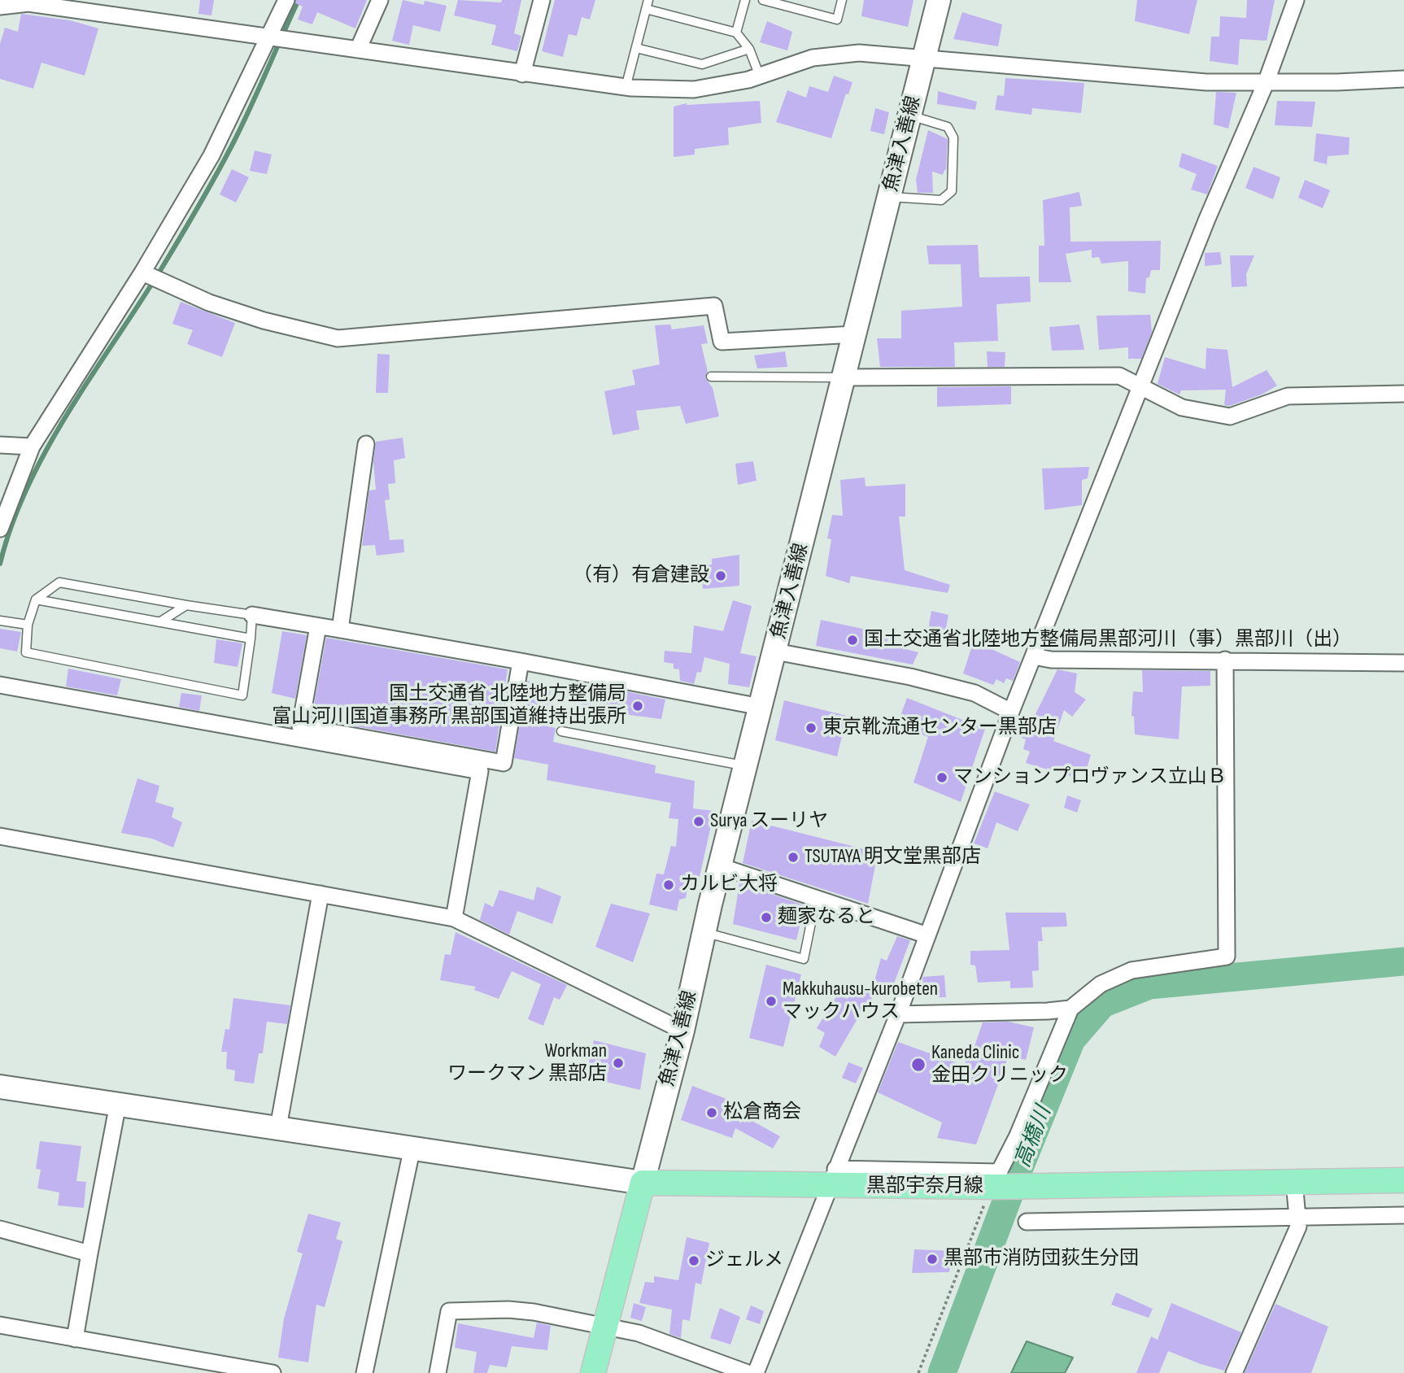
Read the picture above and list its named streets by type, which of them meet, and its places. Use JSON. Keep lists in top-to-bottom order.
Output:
{
  "streets": {
    "main road": ["魚津入善線", "黒部宇奈月線"]
  },
  "crossings": [
    ["魚津入善線", "黒部宇奈月線"]
  ],
  "water": ["高橋川"],
  "places": [
    "（有）有倉建設",
    "国土交通省北陸地方整備局黒部河川（事）黒部川（出）",
    "国土交通省 北陸地方整備局 富山河川国道事務所 黒部国道維持出張所",
    "東京靴流通センター黒部店",
    "マンションプロヴァンス立山Ｂ",
    "Surya スーリヤ",
    "TSUTAYA 明文堂黒部店",
    "カルビ大将",
    "麺家なると",
    "Makkuhausu-kurobeten マックハウス",
    "Workman ワークマン 黒部店",
    "Kaneda Clinic 金田クリニック",
    "松倉商会",
    "黒部市消防団荻生分団",
    "ジェルメ"
  ]
}
